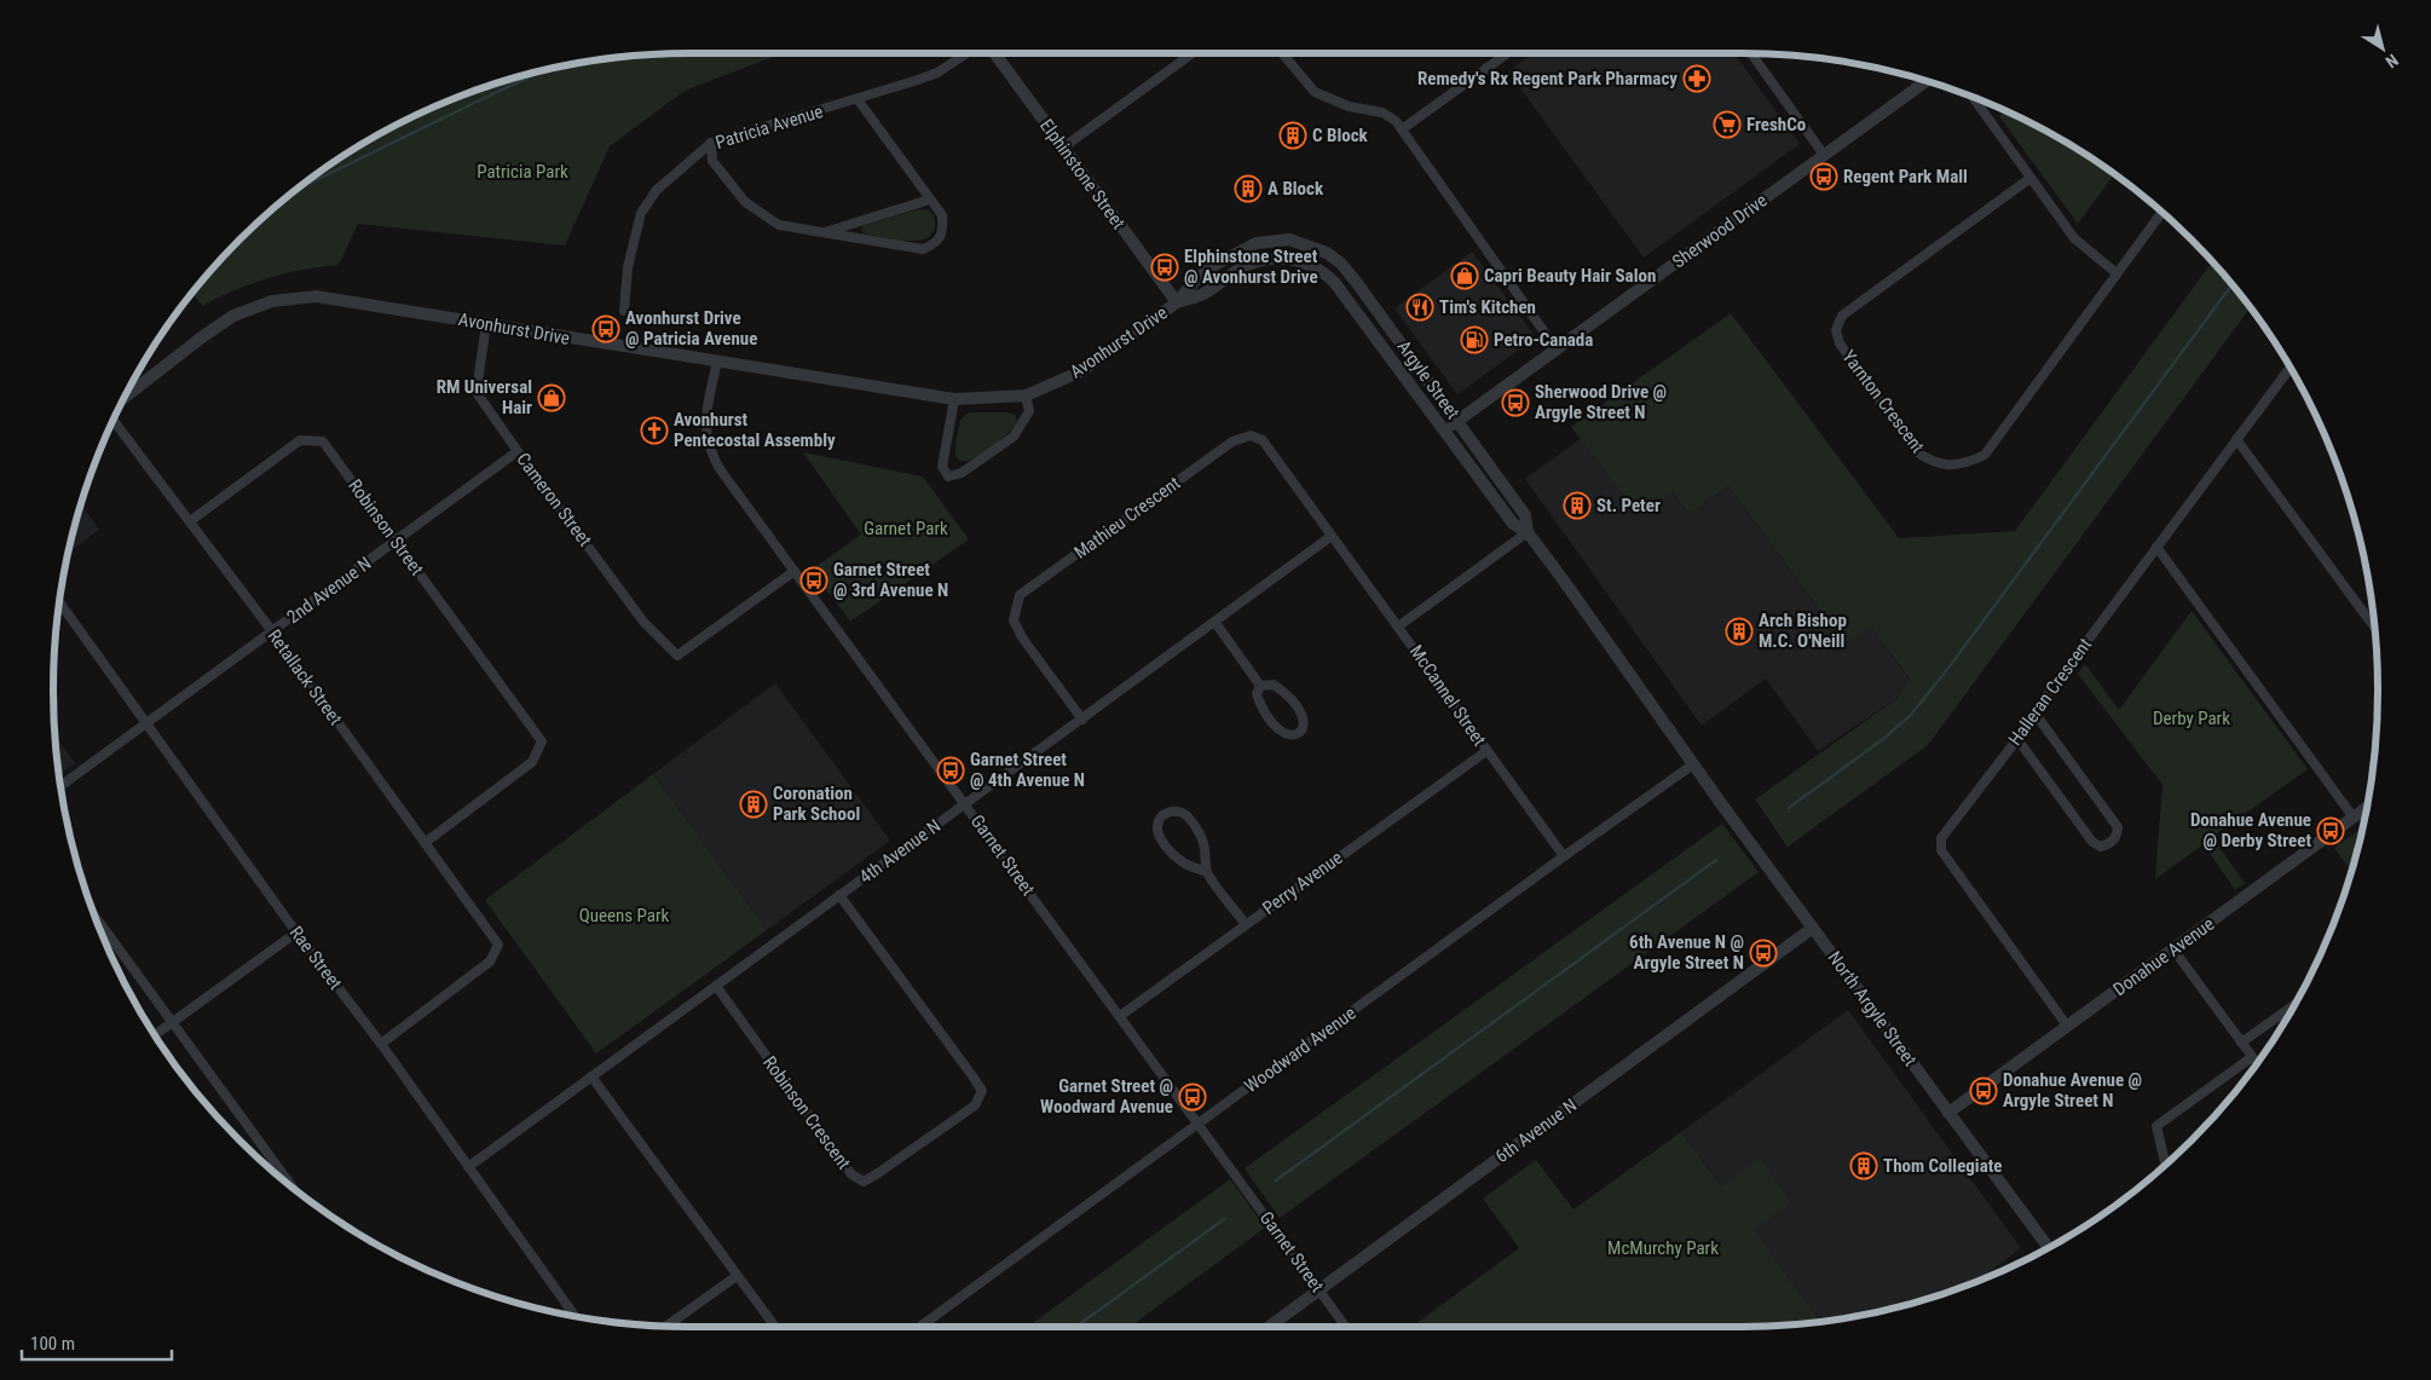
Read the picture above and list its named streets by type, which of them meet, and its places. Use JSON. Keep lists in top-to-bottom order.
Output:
{
  "streets": {
    "street": [
      "Patricia Avenue",
      "Elphinstone Street",
      "Sherwood Drive",
      "Avonhurst Drive",
      "Argyle Street",
      "Yarnton Crescent",
      "Cameron Street",
      "Mathieu Crescent",
      "Robinson Street",
      "2nd Avenue N",
      "Retallack Street",
      "Halleran Crescent",
      "McCannel Street",
      "4th Avenue N",
      "Garnet Street",
      "Perry Avenue",
      "Donahue Avenue",
      "Rae Street",
      "North Argyle Street",
      "Woodward Avenue",
      "Robinson Crescent",
      "6th Avenue N"
    ]
  },
  "crossings": [
    ["Elphinstone Street", "Avonhurst Drive"],
    ["Sherwood Drive", "Argyle Street"],
    ["Avonhurst Drive", "Argyle Street"],
    ["Avonhurst Drive", "Cameron Street"],
    ["Avonhurst Drive", "Garnet Street"],
    ["Argyle Street", "North Argyle Street"],
    ["Argyle Street", "Woodward Avenue"],
    ["Cameron Street", "2nd Avenue N"],
    ["Cameron Street", "Garnet Street"],
    ["Mathieu Crescent", "McCannel Street"],
    ["Mathieu Crescent", "4th Avenue N"],
    ["Robinson Street", "2nd Avenue N"],
    ["Robinson Street", "Retallack Street"],
    ["2nd Avenue N", "Retallack Street"],
    ["2nd Avenue N", "Rae Street"],
    ["Retallack Street", "Rae Street"],
    ["Halleran Crescent", "Donahue Avenue"],
    ["McCannel Street", "4th Avenue N"],
    ["McCannel Street", "Perry Avenue"],
    ["McCannel Street", "Woodward Avenue"],
    ["4th Avenue N", "Garnet Street"],
    ["4th Avenue N", "Rae Street"],
    ["4th Avenue N", "Robinson Crescent"],
    ["Garnet Street", "Perry Avenue"],
    ["Garnet Street", "Woodward Avenue"],
    ["Garnet Street", "6th Avenue N"],
    ["Donahue Avenue", "North Argyle Street"],
    ["North Argyle Street", "Woodward Avenue"],
    ["North Argyle Street", "6th Avenue N"]
  ],
  "parks": [
    "Patricia Park",
    "Garnet Park",
    "Derby Park",
    "Queens Park",
    "McMurchy Park"
  ],
  "places": {
    "pharmacy": ["Remedy's Rx Regent Park Pharmacy"],
    "supermarket": ["FreshCo"],
    "building": [
      "C Block",
      "A Block",
      "St. Peter",
      "Arch Bishop M.C. O'Neill",
      "Coronation Park School",
      "Thom Collegiate"
    ],
    "bus stop": [
      "Regent Park Mall",
      "Elphinstone Street @ Avonhurst Drive",
      "Avonhurst Drive @ Patricia Avenue",
      "Sherwood Drive @ Argyle Street N",
      "Garnet Street @ 3rd Avenue N",
      "Garnet Street @ 4th Avenue N",
      "Donahue Avenue @ Derby Street",
      "6th Avenue N @ Argyle Street N",
      "Donahue Avenue @ Argyle Street N",
      "Garnet Street @ Woodward Avenue"
    ],
    "shop": ["Capri Beauty Hair Salon", "RM Universal Hair"],
    "restaurant": ["Tim's Kitchen"],
    "fuel station": ["Petro-Canada"],
    "church": ["Avonhurst Pentecostal Assembly"]
  },
  "scale_bar": "100 m",
  "north": "bottom right"
}
